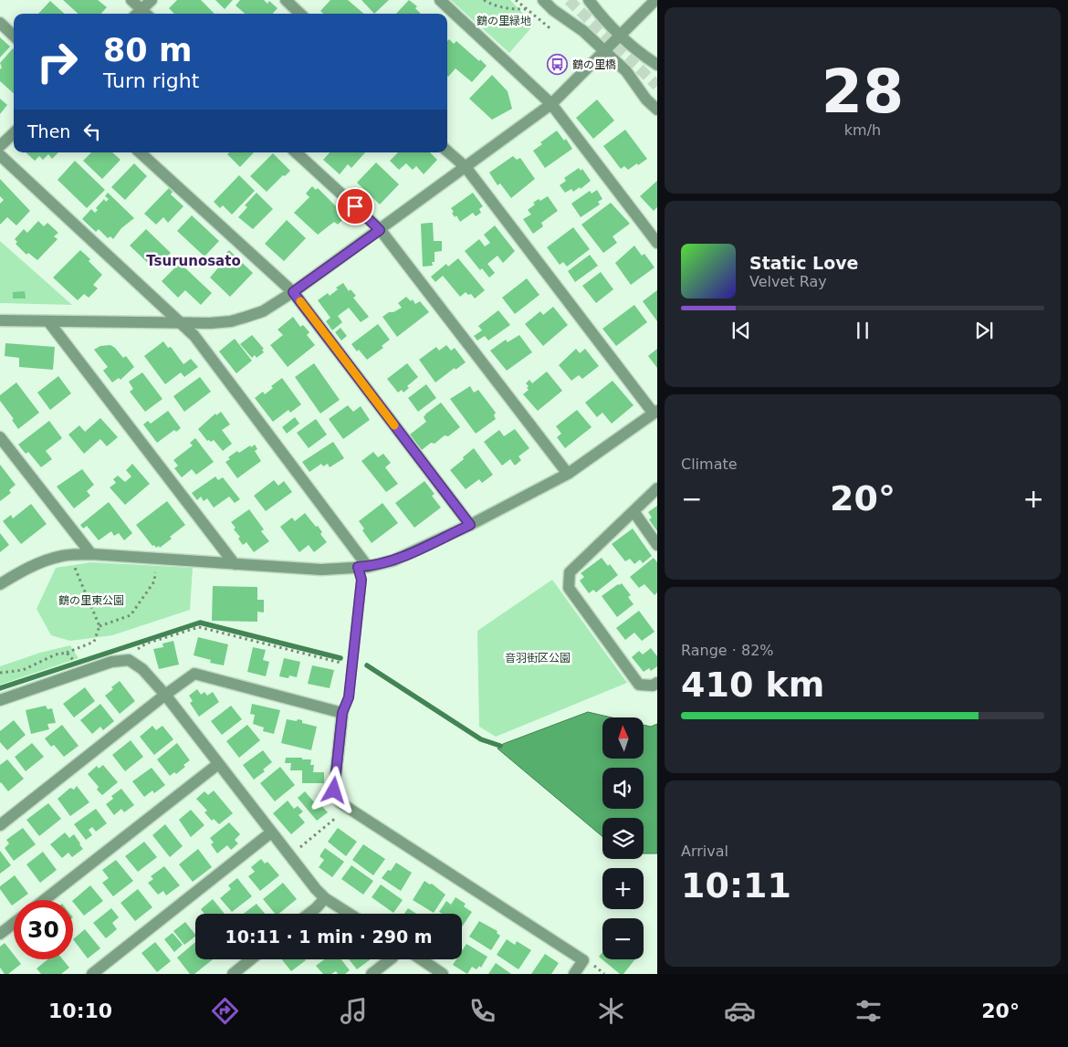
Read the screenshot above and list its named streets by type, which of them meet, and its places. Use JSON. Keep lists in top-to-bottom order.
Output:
{
  "districts": ["Tsurunosato"],
  "parks": ["鶴の里緑地", "鶴の里東公園", "音羽街区公園"],
  "places": {
    "bus stop": ["鶴の里橋"]
  },
  "north": "top",
  "page": {
    "tile": [
      ["28", "km/h"],
      "Climate",
      ["Range · 82%", "410 km"],
      ["Arrival", "10:11"]
    ],
    "turn": ["80 m", "Turn right"],
    "then": "Then",
    "song": ["Static Love", "Velvet Ray"],
    "heat": ["−", "20°", "+"],
    "map_buttons": ["+", "−"],
    "limit": "30",
    "trip": "10:11 · 1 min · 290 m",
    "tabs": ["10:10", "20°"]
  }
}
